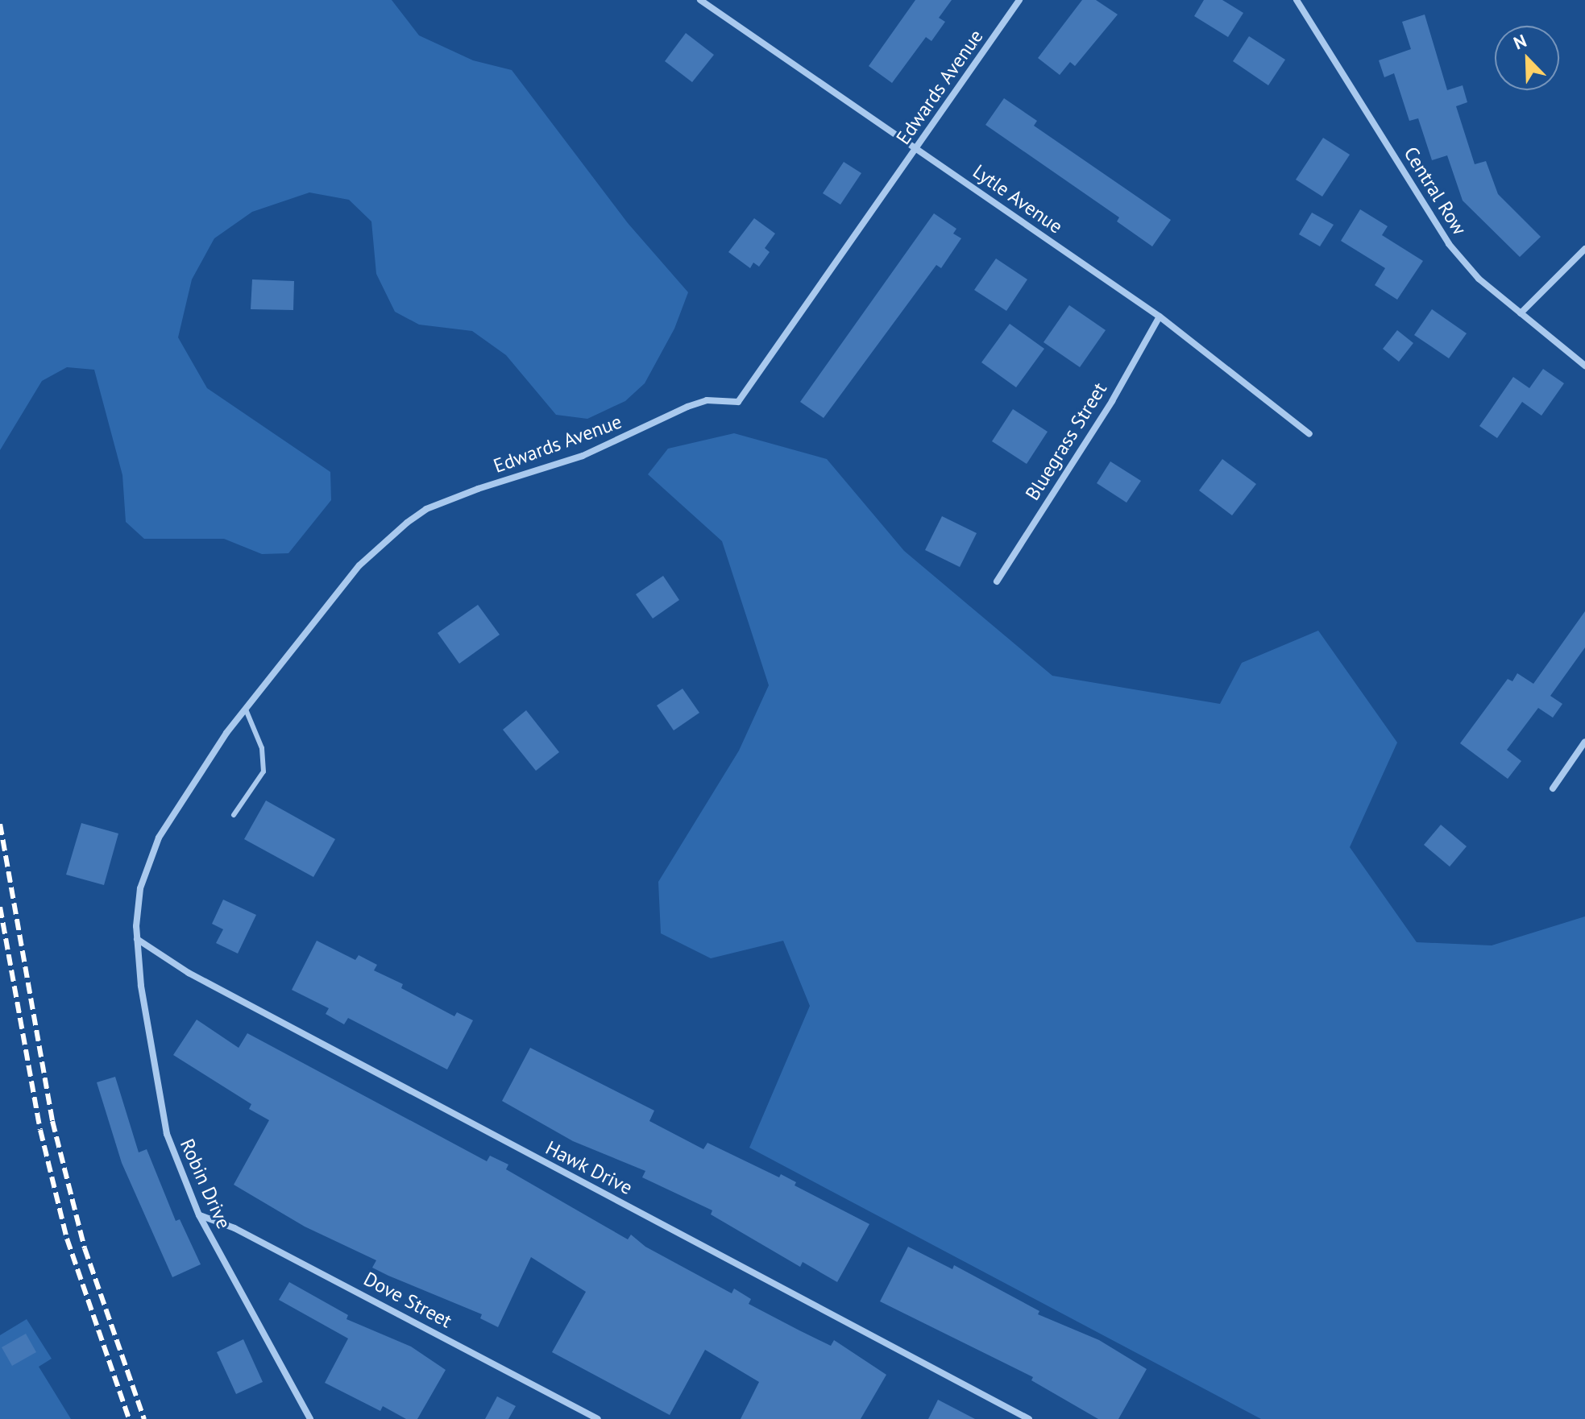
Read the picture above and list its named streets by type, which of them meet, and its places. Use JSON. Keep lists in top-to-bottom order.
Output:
{
  "streets": {
    "street": [
      "Edwards Avenue",
      "Central Row",
      "Lytle Avenue",
      "Bluegrass Street",
      "Hawk Drive",
      "Robin Drive",
      "Dove Street"
    ]
  },
  "crossings": [
    ["Edwards Avenue", "Lytle Avenue"],
    ["Edwards Avenue", "Hawk Drive"],
    ["Edwards Avenue", "Robin Drive"],
    ["Lytle Avenue", "Bluegrass Street"],
    ["Hawk Drive", "Robin Drive"],
    ["Robin Drive", "Dove Street"]
  ],
  "north": "top left"
}
